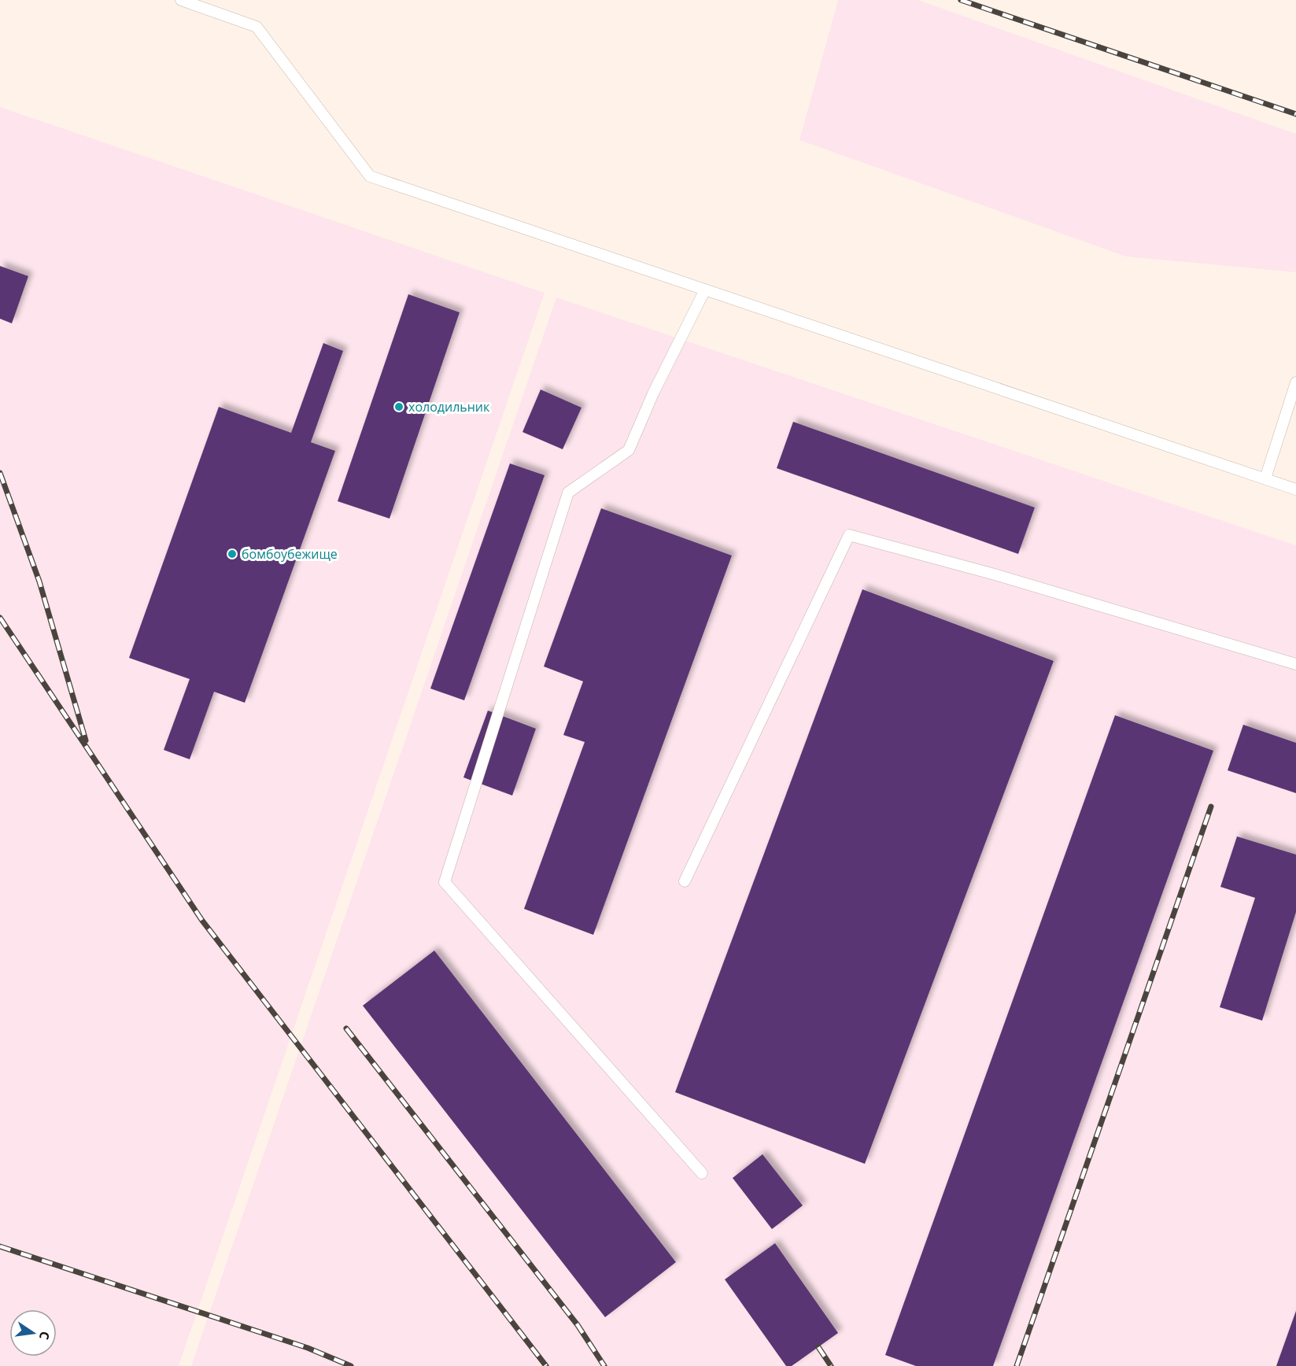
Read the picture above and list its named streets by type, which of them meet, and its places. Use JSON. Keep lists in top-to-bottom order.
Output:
{
  "places": ["холодильник", "бомбоубежище"],
  "north": "right"
}
